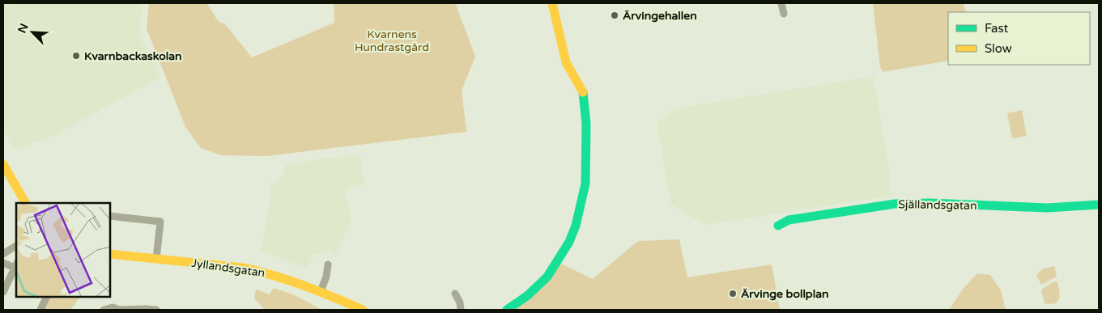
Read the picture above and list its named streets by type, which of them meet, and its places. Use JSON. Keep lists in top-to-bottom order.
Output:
{
  "streets": {
    "street": ["Själlandsgatan", "Jyllandsgatan"]
  },
  "parks": ["Kvarnens Hundrastgård"],
  "places": ["Ärvingehallen", "Kvarnbackaskolan", "Ärvinge bollplan"],
  "legend": ["Fast", "Slow"],
  "north": "top left"
}
